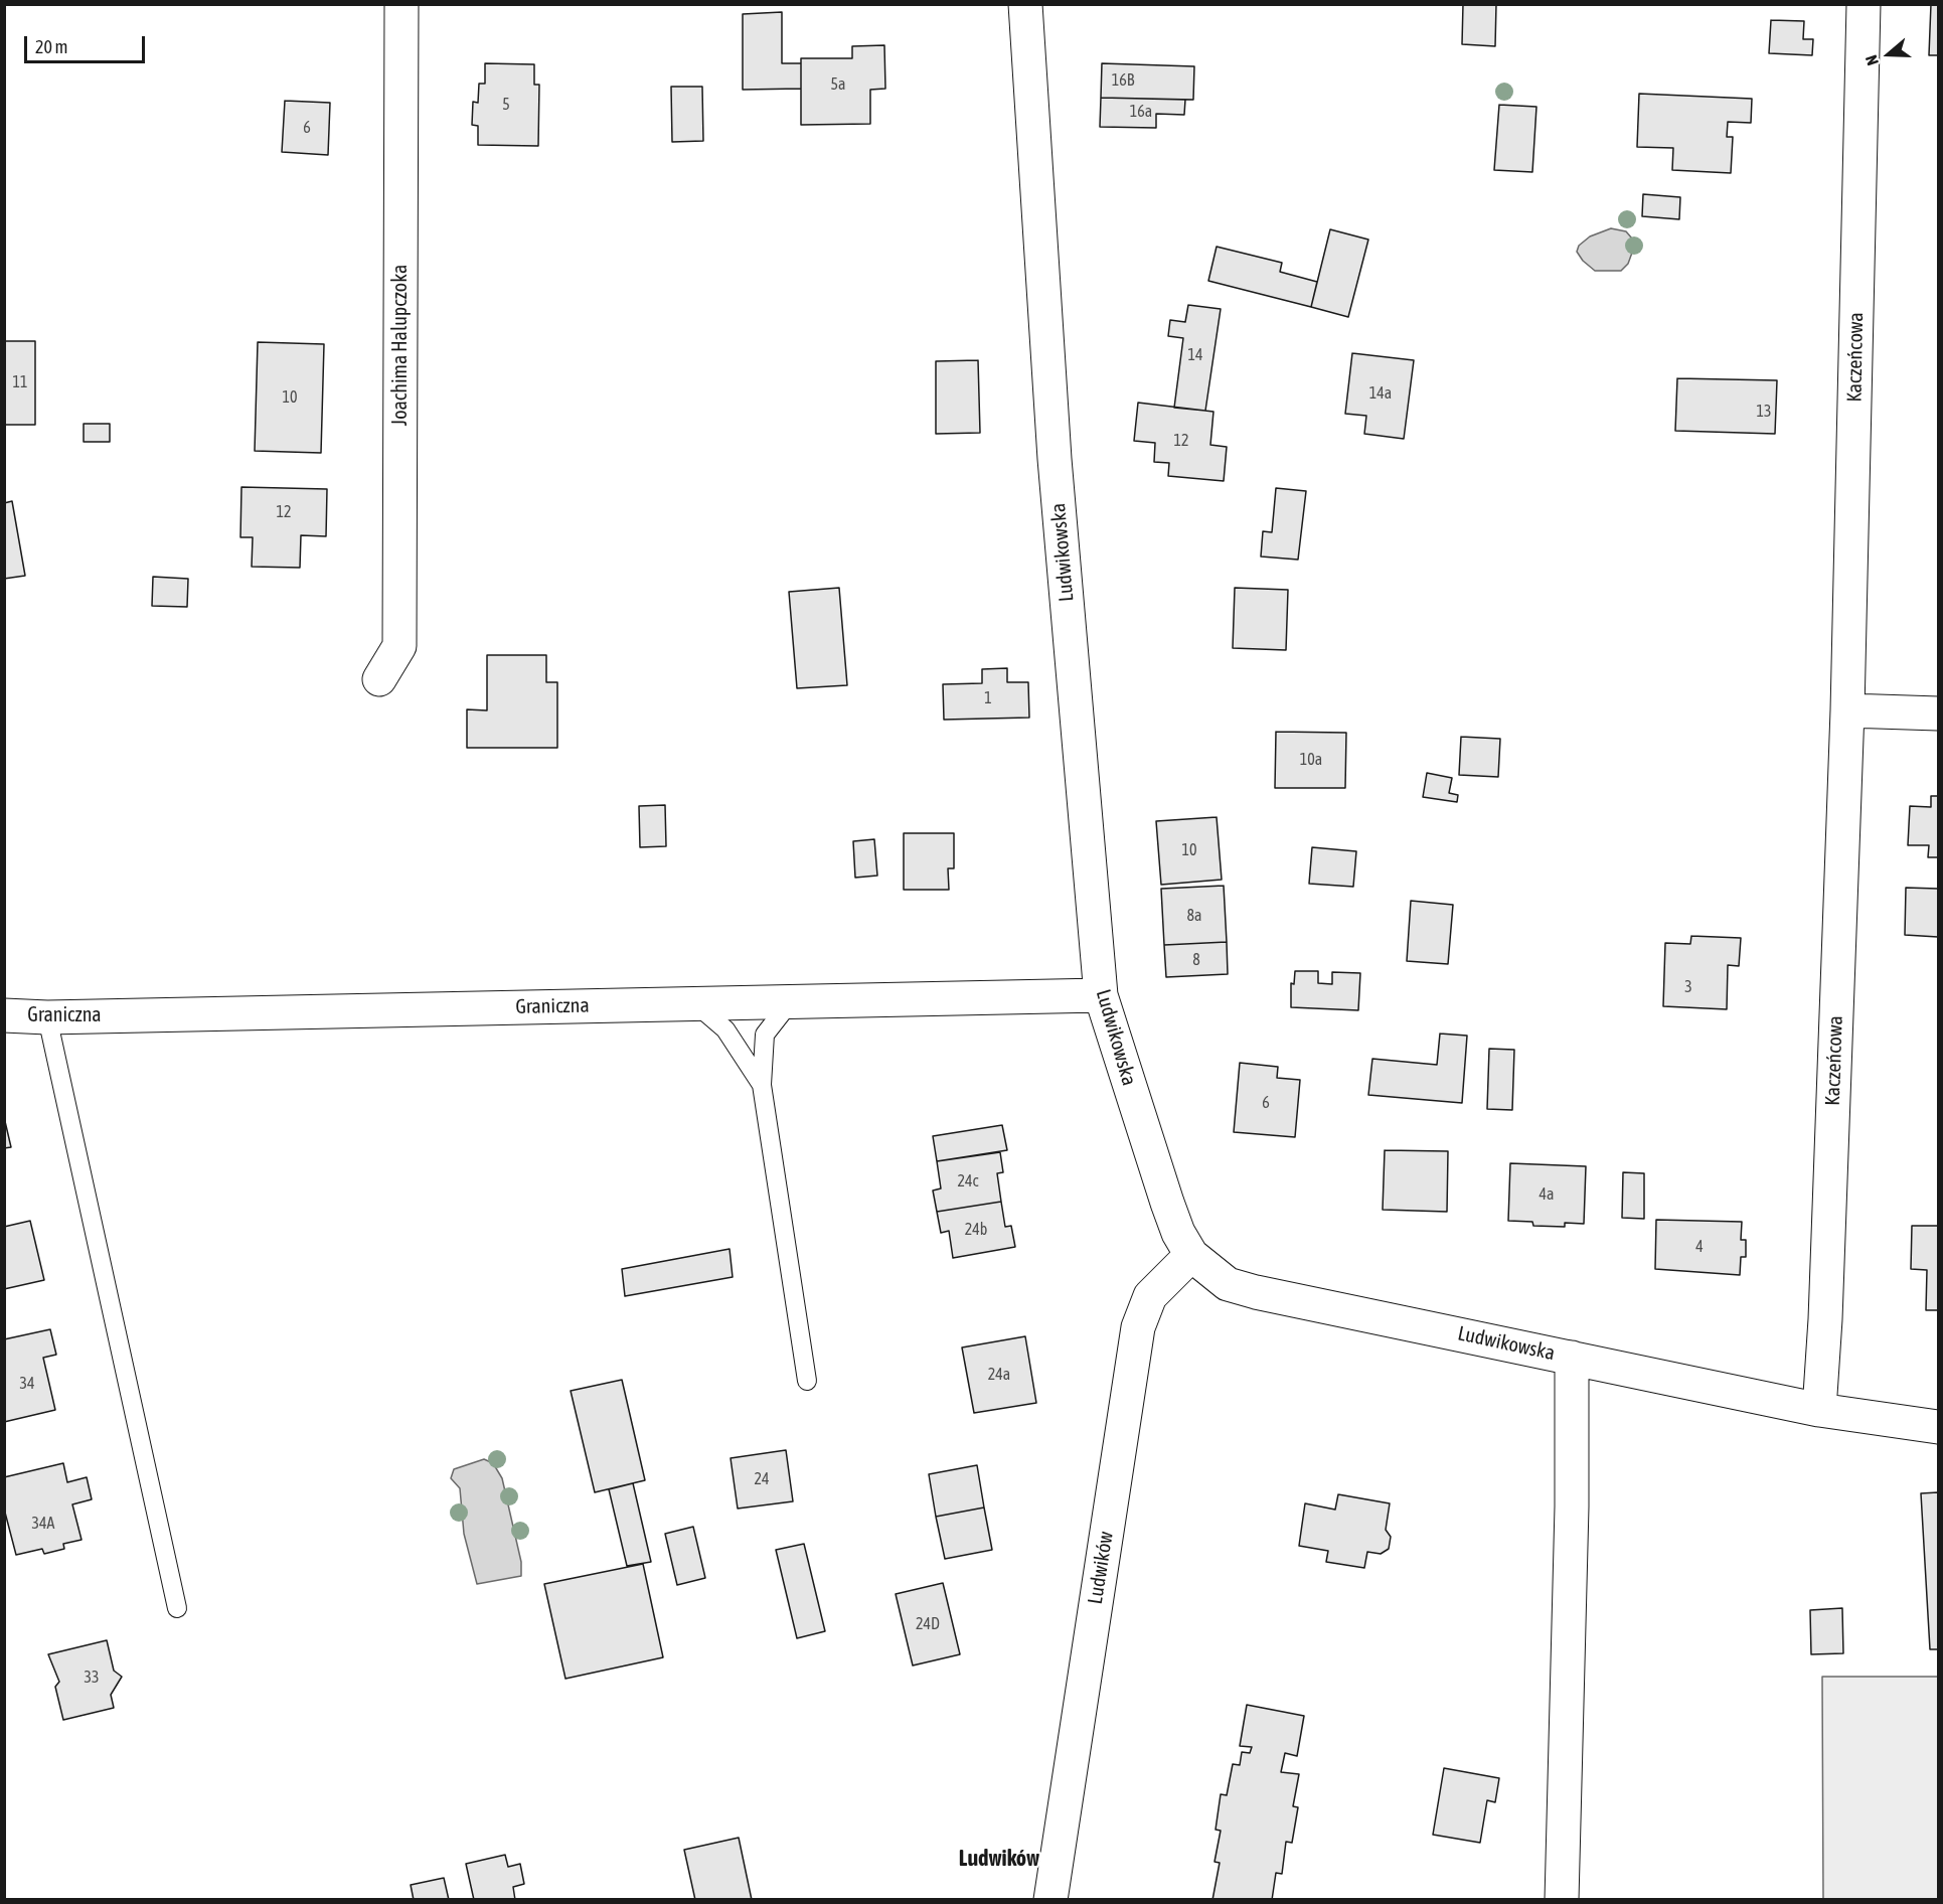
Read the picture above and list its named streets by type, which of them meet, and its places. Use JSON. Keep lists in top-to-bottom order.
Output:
{
  "streets": {
    "street": [
      "Joachima Halupczoka",
      "Kaczeńcowa",
      "Ludwikowska",
      "Graniczna",
      "Ludwików"
    ]
  },
  "crossings": [
    ["Kaczeńcowa", "Ludwikowska"],
    ["Ludwikowska", "Graniczna"],
    ["Ludwikowska", "Ludwików"]
  ],
  "districts": ["Ludwików"],
  "house_numbers": [
    "16B",
    "5a",
    "5",
    "16a",
    "6",
    "14",
    "11",
    "14a",
    "10",
    "13",
    "12",
    "12",
    "1",
    "10a",
    "10",
    "8a",
    "8",
    "3",
    "6",
    "24c",
    "4a",
    "24b",
    "4",
    "24a",
    "34",
    "24",
    "34A",
    "24D",
    "33"
  ],
  "scale_bar": "20 m",
  "north": "left"
}
